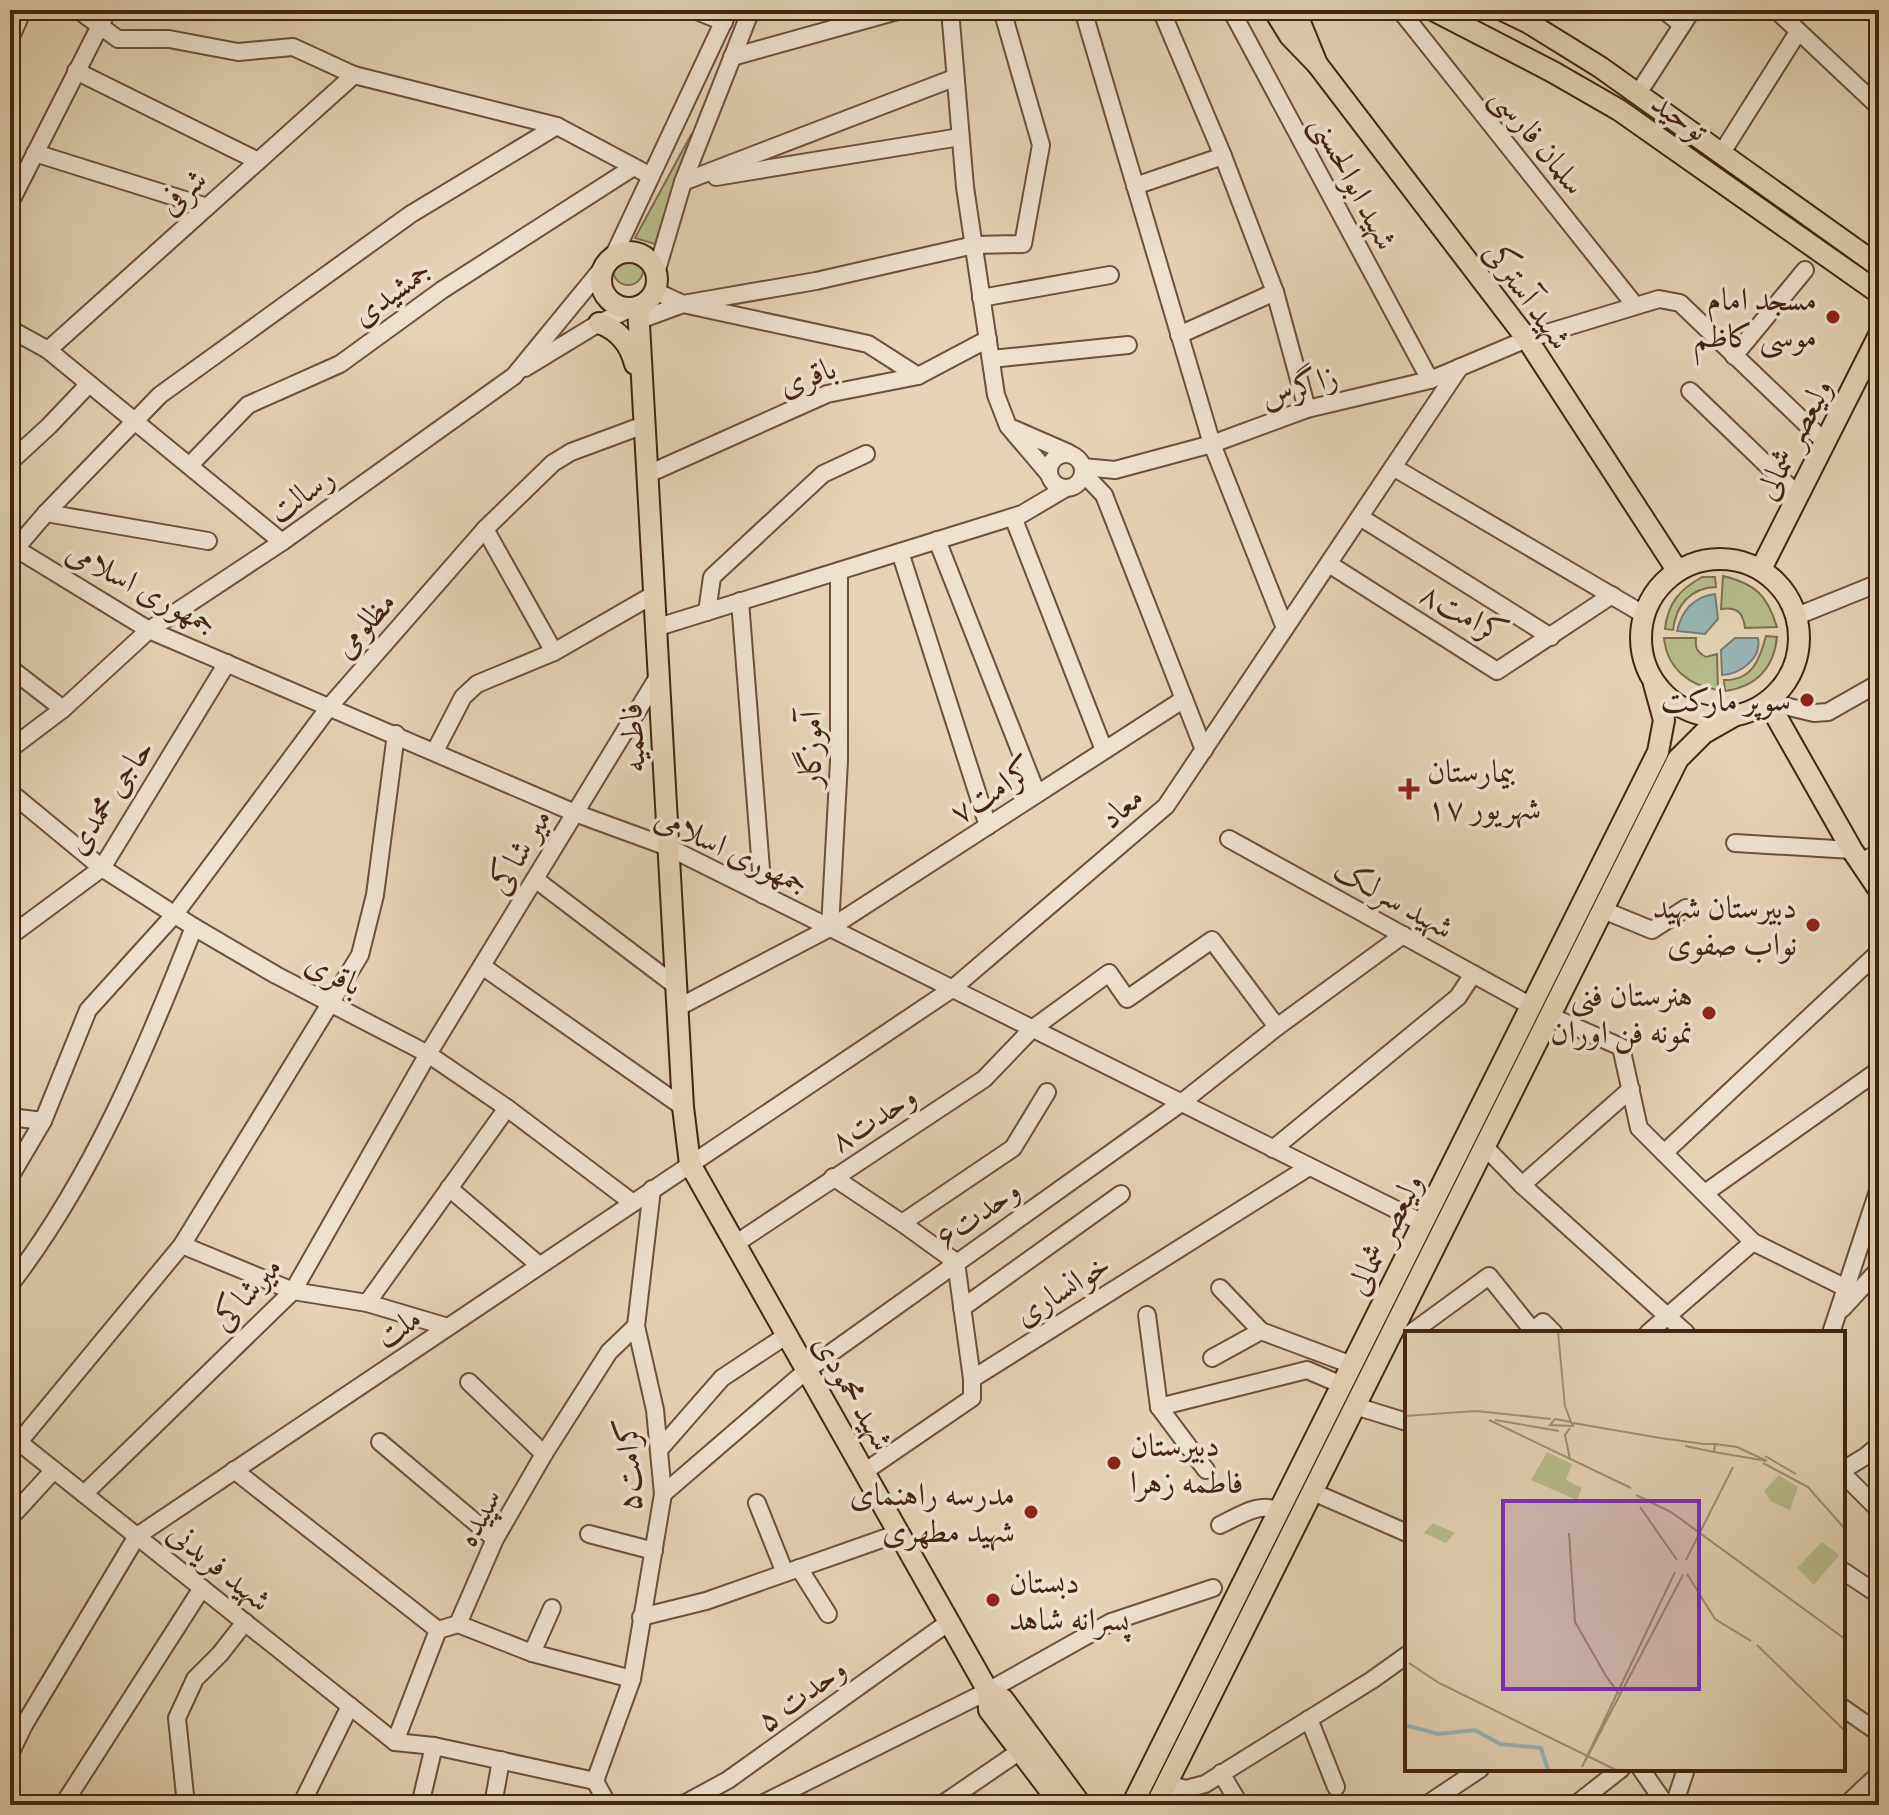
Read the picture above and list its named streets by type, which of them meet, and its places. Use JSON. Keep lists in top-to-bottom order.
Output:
{
  "streets": {
    "main road": [
      "توحید",
      "شهید آسترکی",
      "ولیعصر شمالی",
      "فاطمیه",
      "شهید محمودی"
    ],
    "street": [
      "سلمان فارسی",
      "شهید ابوالحسنی",
      "شرفی",
      "جمشیدی",
      "باقری",
      "زاگرس",
      "رسالت",
      "جمهوری اسلامی",
      "کرامت۸",
      "مظلومی",
      "آموزگار",
      "کرامت۷",
      "حاجی محمدی",
      "معاد",
      "میر شاکی",
      "شهید سرلک",
      "وحدت۸",
      "وحدت۶",
      "خوانساری",
      "میرشاکی",
      "ملت",
      "کرامت۵",
      "سپیده",
      "شهید فریدنی",
      "وحدت ۵"
    ]
  },
  "crossings": [
    ["سلمان فارسی", "زاگرس"],
    ["شهید ابوالحسنی", "زاگرس"],
    ["شهید آسترکی", "زاگرس"],
    ["شهید آسترکی", "ولیعصر شمالی"],
    ["باقری", "مظلومی"],
    ["باقری", "فاطمیه"],
    ["باقری", "حاجی محمدی"],
    ["باقری", "میر شاکی"],
    ["باقری", "میرشاکی"],
    ["باقری", "ملت"],
    ["زاگرس", "ولیعصر شمالی"],
    ["زاگرس", "معاد"],
    ["ولیعصر شمالی", "جمهوری اسلامی"],
    ["ولیعصر شمالی", "شهید سرلک"],
    ["رسالت", "جمهوری اسلامی"],
    ["رسالت", "فاطمیه"],
    ["جمهوری اسلامی", "مظلومی"],
    ["جمهوری اسلامی", "فاطمیه"],
    ["جمهوری اسلامی", "آموزگار"],
    ["جمهوری اسلامی", "کرامت۷"],
    ["جمهوری اسلامی", "حاجی محمدی"],
    ["جمهوری اسلامی", "معاد"],
    ["جمهوری اسلامی", "میر شاکی"],
    ["جمهوری اسلامی", "وحدت۸"],
    ["جمهوری اسلامی", "وحدت۶"],
    ["جمهوری اسلامی", "خوانساری"],
    ["کرامت۸", "معاد"],
    ["مظلومی", "فاطمیه"],
    ["فاطمیه", "کرامت۷"],
    ["فاطمیه", "معاد"],
    ["فاطمیه", "میر شاکی"],
    ["فاطمیه", "ملت"],
    ["فاطمیه", "شهید محمودی"],
    ["آموزگار", "کرامت۷"],
    ["معاد", "ملت"],
    ["معاد", "شهید محمودی"],
    ["میر شاکی", "میرشاکی"],
    ["شهید سرلک", "وحدت۶"],
    ["وحدت۸", "وحدت۶"],
    ["وحدت۸", "شهید محمودی"],
    ["وحدت۶", "شهید محمودی"],
    ["وحدت۶", "کرامت۵"],
    ["خوانساری", "شهید محمودی"],
    ["میرشاکی", "شهید فریدنی"],
    ["ملت", "شهید محمودی"],
    ["ملت", "کرامت۵"],
    ["ملت", "شهید فریدنی"],
    ["شهید محمودی", "وحدت ۵"],
    ["کرامت۵", "سپیده"]
  ],
  "places": {
    "other": [
      "مسجد امام موسی کاظم",
      "سوپر مارکت",
      "دبیرستان شهید نواب صفوی",
      "هنرستان فنی نمونه فن اوران",
      "دبیرستان فاطمه زهرا",
      "مدرسه راهنمای شهید مطهری",
      "دبستان پسرانه شاهد"
    ],
    "health": ["بیمارستان ۱۷ شهریور"]
  }
}
